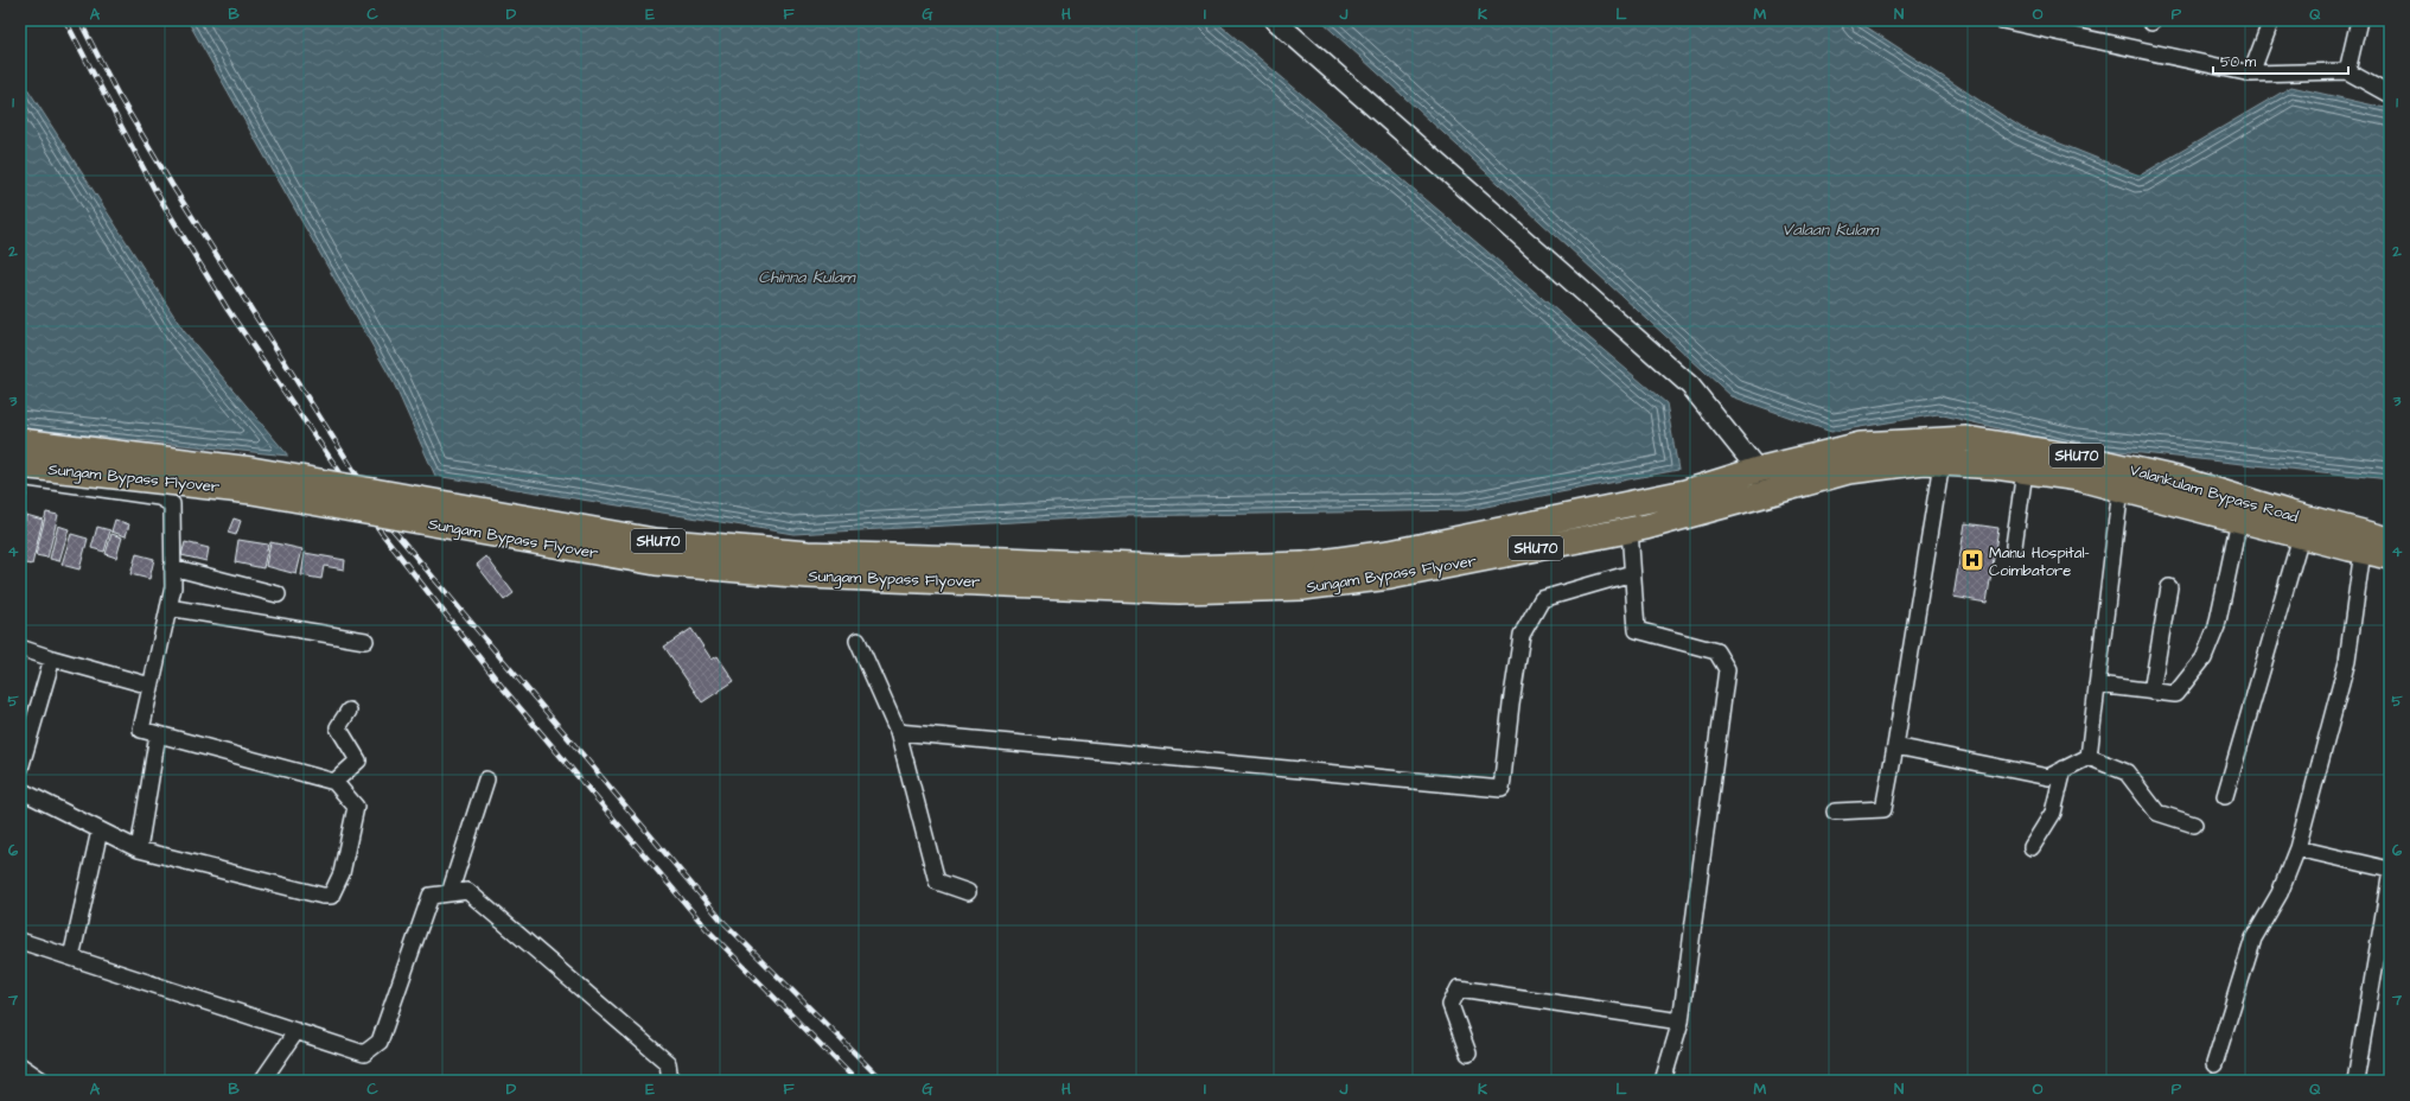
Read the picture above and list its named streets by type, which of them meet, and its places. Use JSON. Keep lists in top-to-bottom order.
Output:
{
  "streets": {
    "main road": ["SHU70", "Sungam Bypass Flyover", "Valankulam Bypass Road"]
  },
  "crossings": [
    ["Sungam Bypass Flyover", "Valankulam Bypass Road"]
  ],
  "water": ["Valaan Kulam", "Chinna Kulam"],
  "places": {
    "hospital": ["Manu Hospital- Coimbatore"]
  },
  "scale_bar": "50 m",
  "grid": {
    "columns": [
      "A",
      "B",
      "C",
      "D",
      "E",
      "F",
      "G",
      "H",
      "I",
      "J",
      "K",
      "L",
      "M",
      "N",
      "O",
      "P",
      "Q"
    ],
    "rows": [
      "1",
      "2",
      "3",
      "4",
      "5",
      "6",
      "7"
    ]
  }
}
